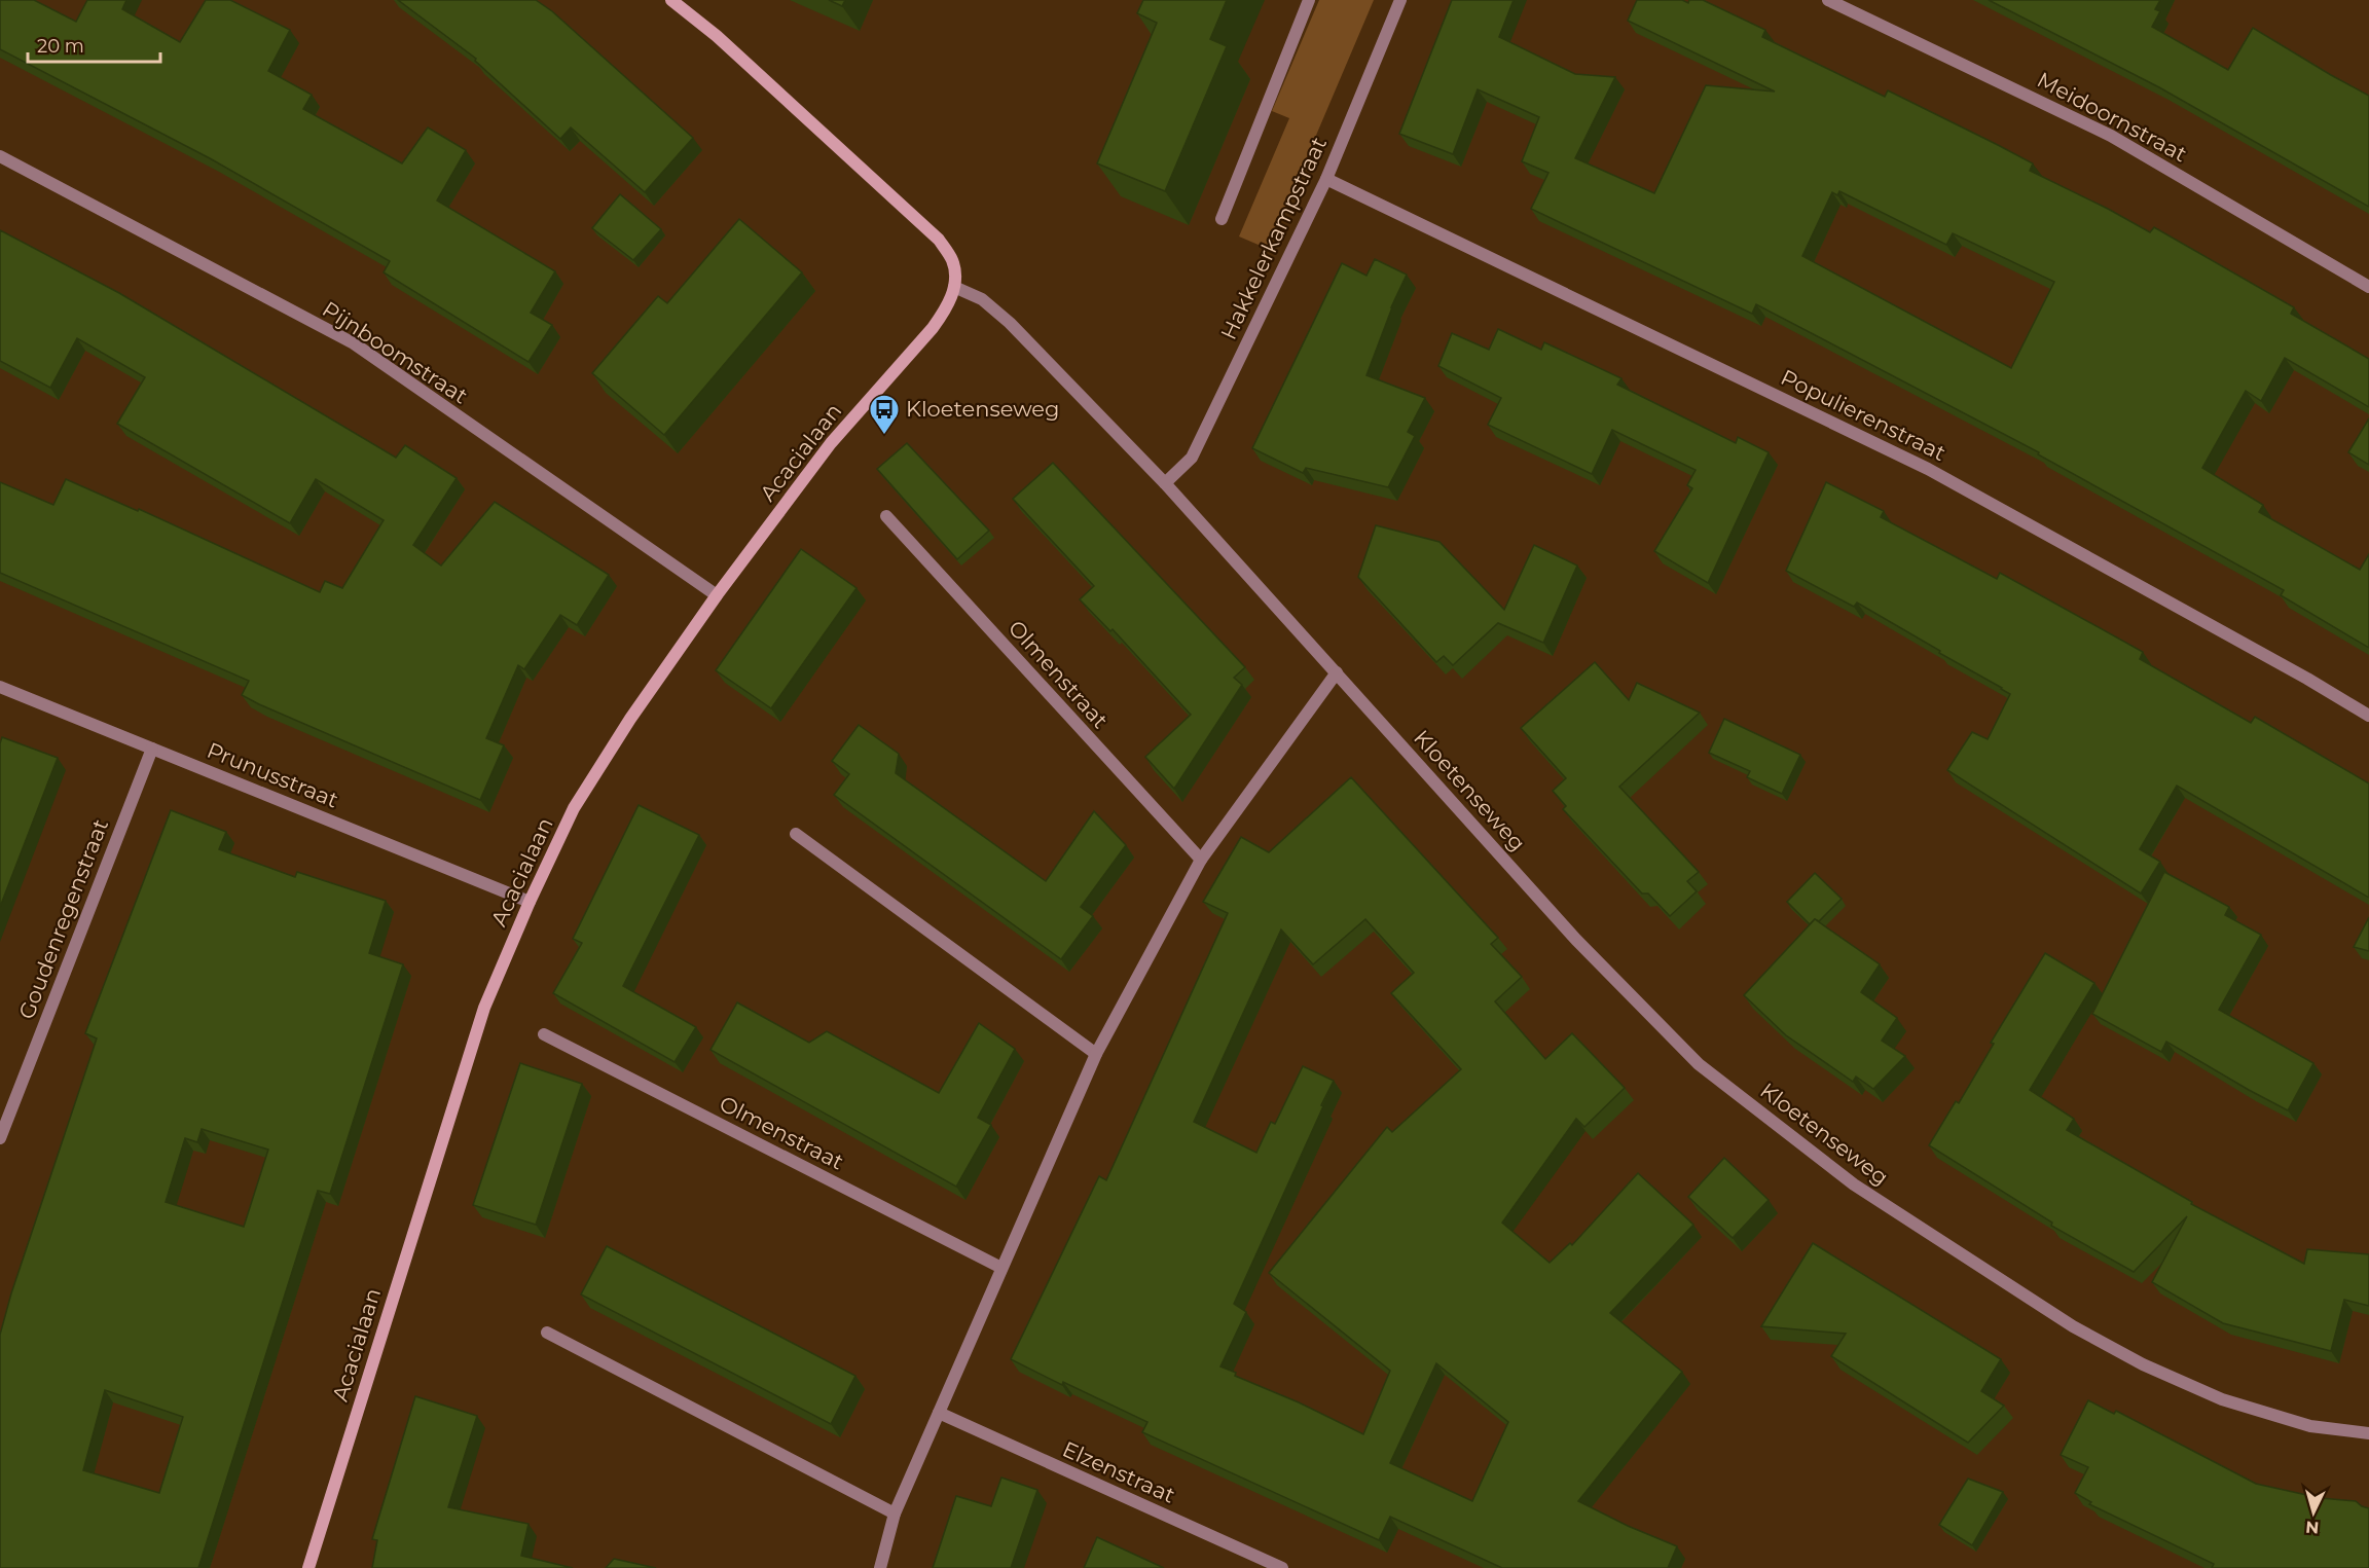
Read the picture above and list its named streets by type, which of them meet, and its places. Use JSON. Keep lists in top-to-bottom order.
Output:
{
  "streets": {
    "street": [
      "Meidoornstraat",
      "Hakkelerkampstraat",
      "Pijnboomstraat",
      "Populierenstraat",
      "Acacialaan",
      "Olmenstraat",
      "Prunusstraat",
      "Kloetenseweg",
      "Goudenregenstraat",
      "Elzenstraat"
    ]
  },
  "crossings": [
    ["Hakkelerkampstraat", "Populierenstraat"],
    ["Hakkelerkampstraat", "Kloetenseweg"],
    ["Pijnboomstraat", "Acacialaan"],
    ["Acacialaan", "Prunusstraat"],
    ["Acacialaan", "Kloetenseweg"],
    ["Prunusstraat", "Goudenregenstraat"]
  ],
  "places": {
    "bus stop": ["Kloetenseweg"]
  },
  "scale_bar": "20 m",
  "north": "bottom"
}
